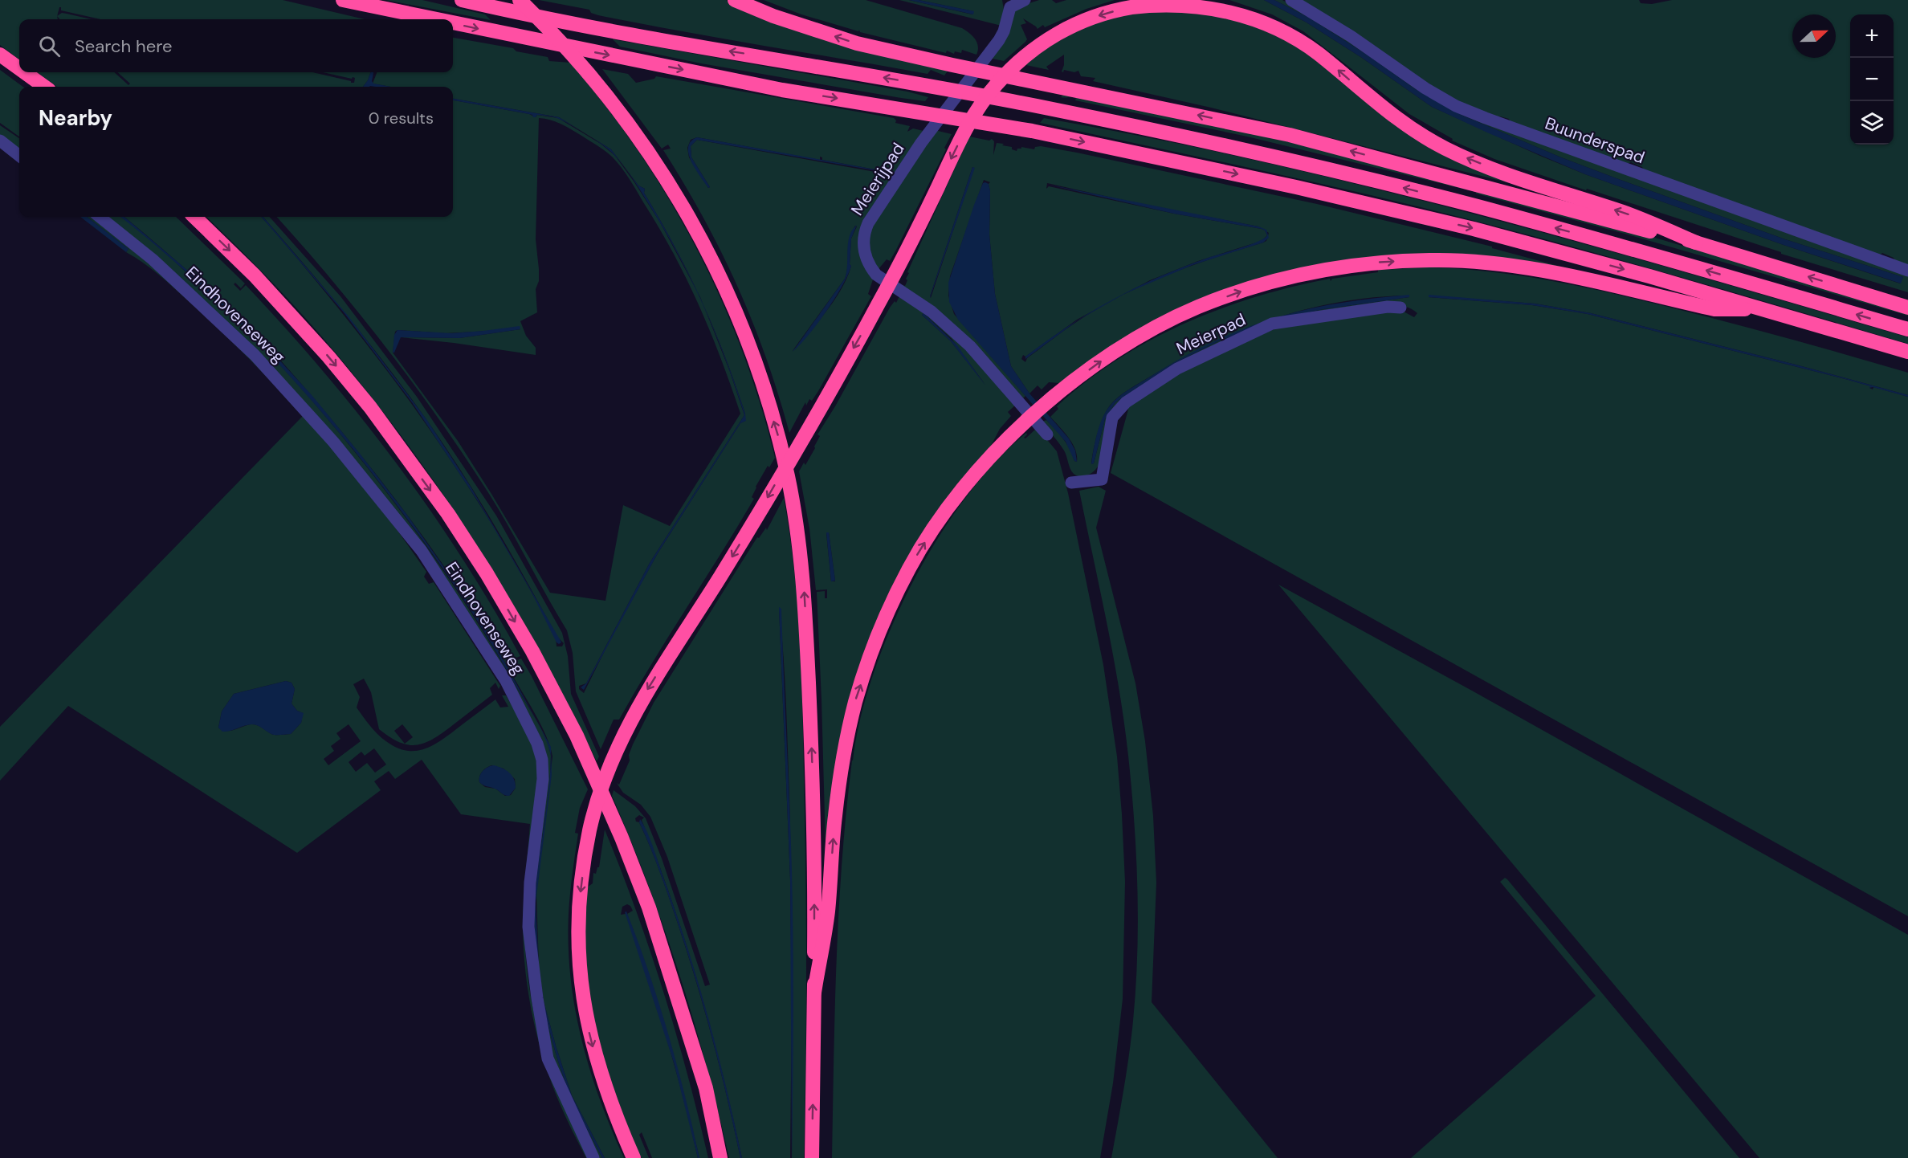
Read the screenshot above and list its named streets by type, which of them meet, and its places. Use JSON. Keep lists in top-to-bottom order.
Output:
{
  "streets": {
    "street": [
      "Buunderspad",
      "Meierijpad",
      "Eindhovenseweg",
      "Meierpad"
    ]
  },
  "north": "right",
  "page": {
    "map_buttons": ["+", "−"],
    "search": "Search here",
    "heading": ["Nearby", "0 results"]
  }
}
